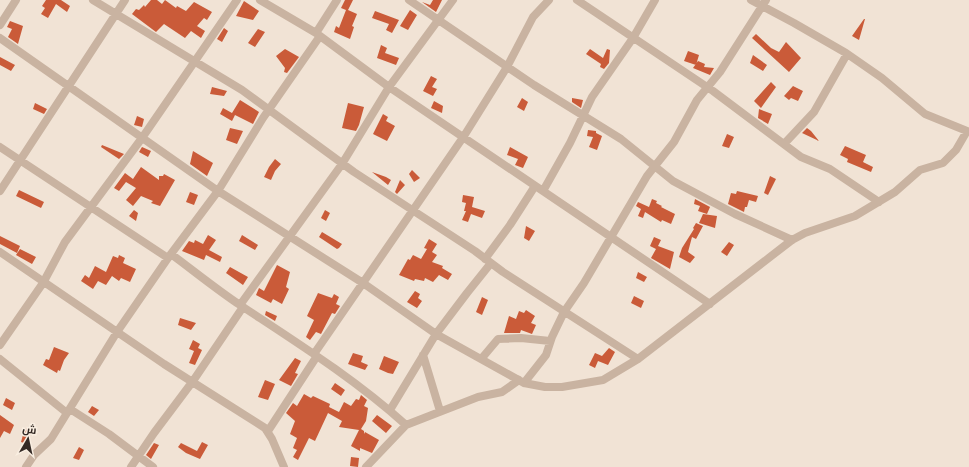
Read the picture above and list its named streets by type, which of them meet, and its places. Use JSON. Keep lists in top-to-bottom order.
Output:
{
  "north": "top"
}
